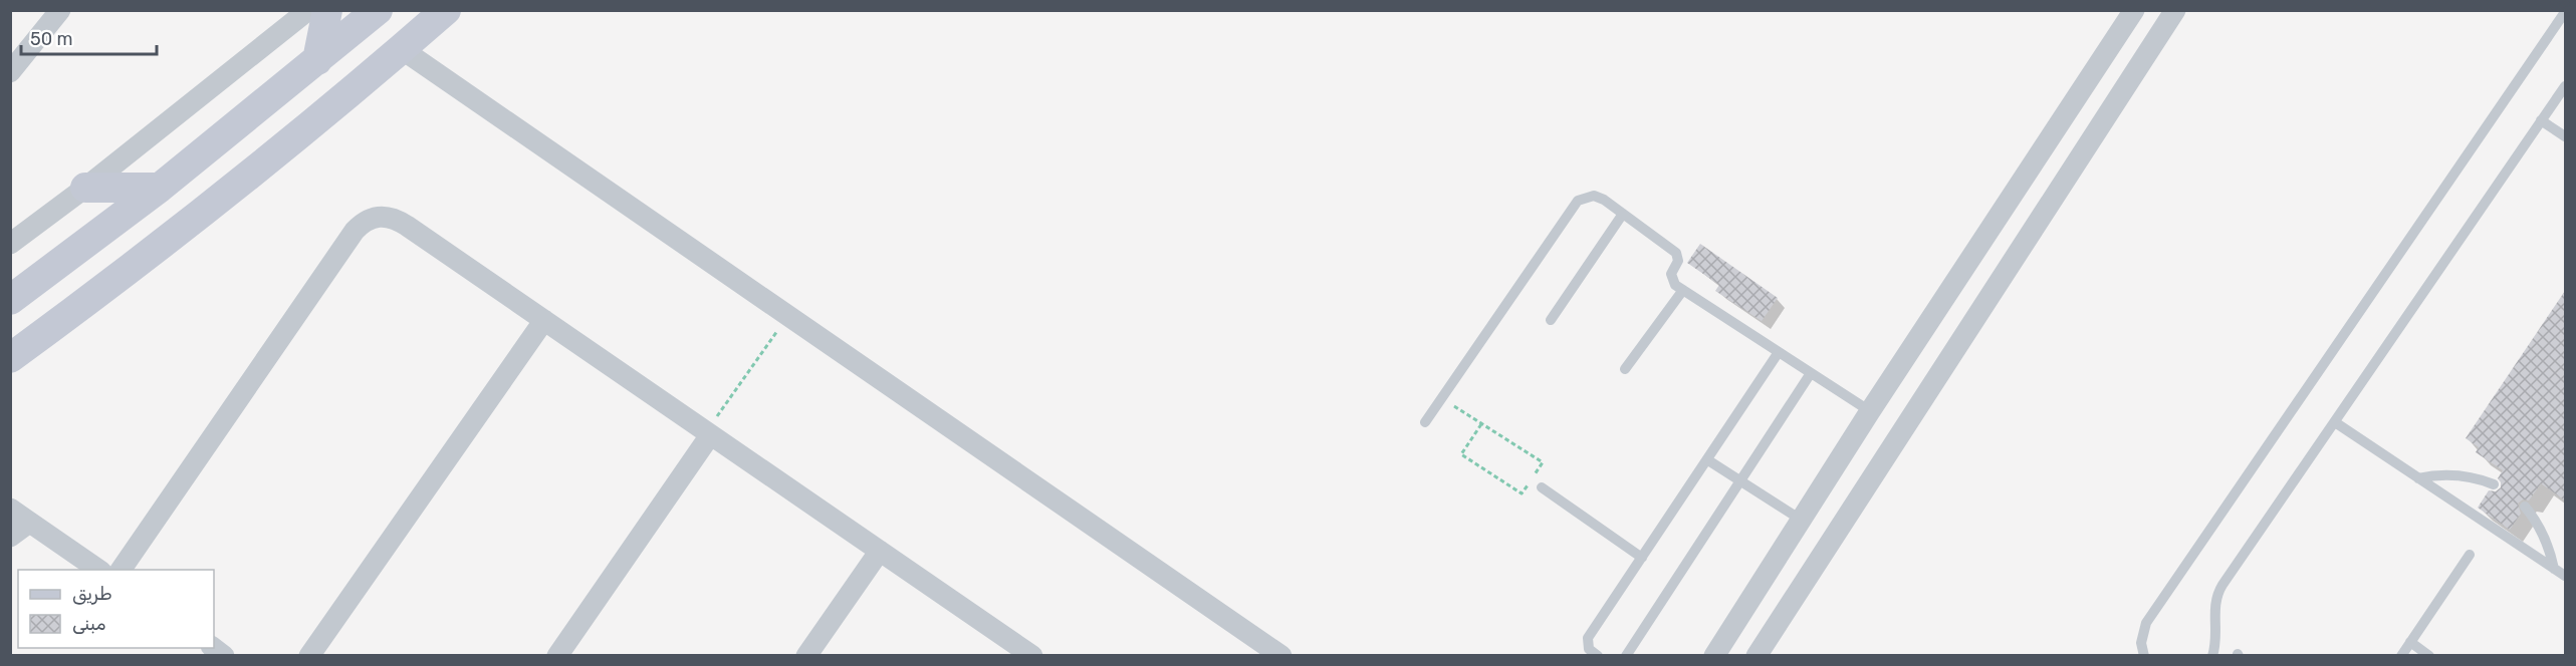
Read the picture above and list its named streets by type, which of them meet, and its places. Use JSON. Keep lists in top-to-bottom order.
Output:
{
  "legend": ["طريق", "مبنى"],
  "scale_bar": "50 m"
}
